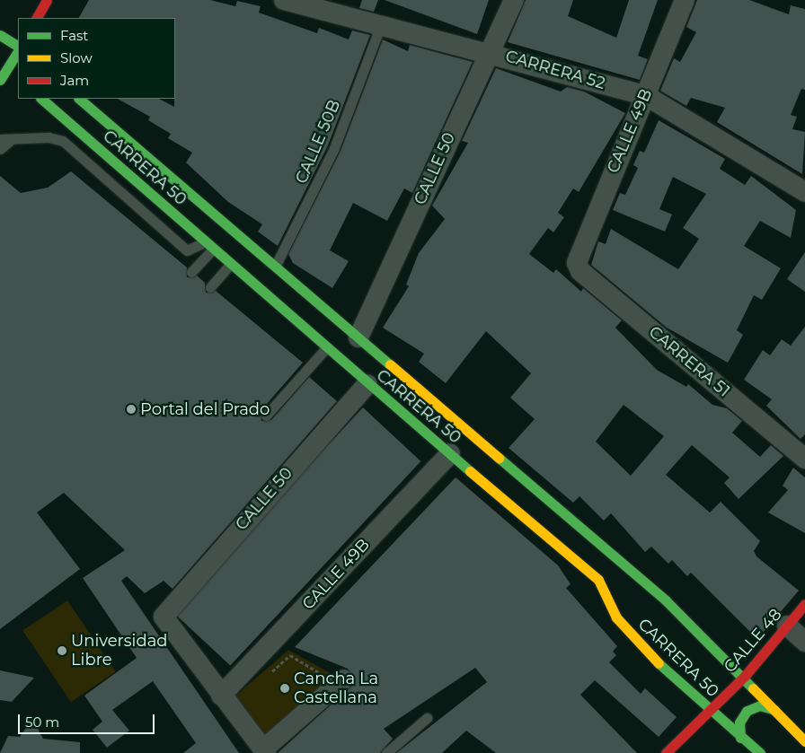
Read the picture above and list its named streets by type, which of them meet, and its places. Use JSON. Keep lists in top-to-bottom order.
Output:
{
  "streets": {
    "street": [
      "CARRERA 52",
      "CALLE 49B",
      "CARRERA 50",
      "CALLE 50",
      "CARRERA 51",
      "CALLE 48"
    ],
    "lane": ["CALLE 50B"]
  },
  "crossings": [
    ["CARRERA 52", "CALLE 49B"],
    ["CARRERA 52", "CALLE 50B"],
    ["CARRERA 52", "CALLE 50"],
    ["CALLE 49B", "CARRERA 50"],
    ["CALLE 49B", "CALLE 50"],
    ["CALLE 49B", "CARRERA 51"],
    ["CALLE 50B", "CARRERA 50"],
    ["CARRERA 50", "CALLE 50"],
    ["CARRERA 50", "CALLE 48"]
  ],
  "places": ["Portal del Prado", "Universidad Libre", "Cancha La Castellana"],
  "legend": ["Fast", "Slow", "Jam"],
  "scale_bar": "50 m"
}
